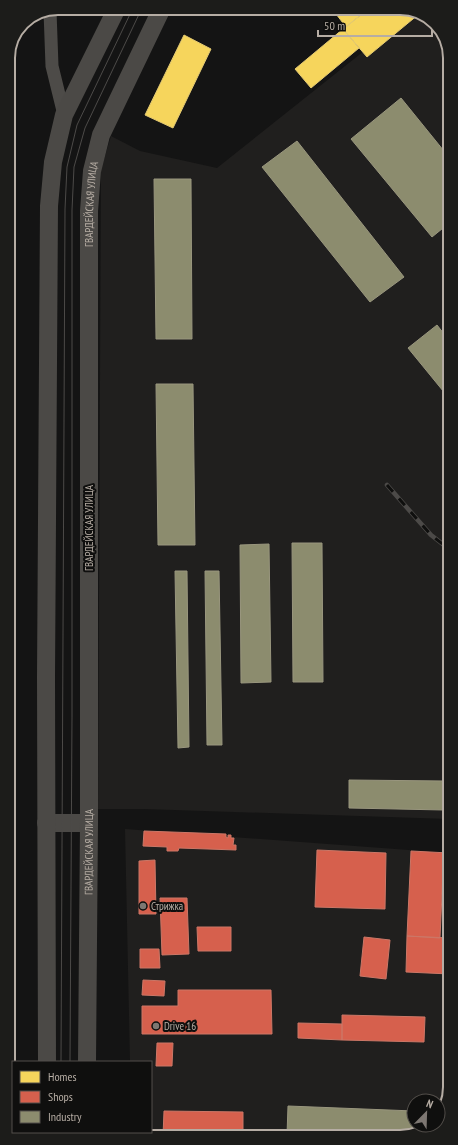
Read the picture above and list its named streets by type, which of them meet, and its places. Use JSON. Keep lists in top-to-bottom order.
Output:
{
  "streets": {
    "main road": ["ГВАРДЕЙСКАЯ УЛИЦА"]
  },
  "places": ["Стрижка", "Drive 16"],
  "legend": ["Homes", "Shops", "Industry"],
  "scale_bar": "50 m",
  "north": "top right"
}
